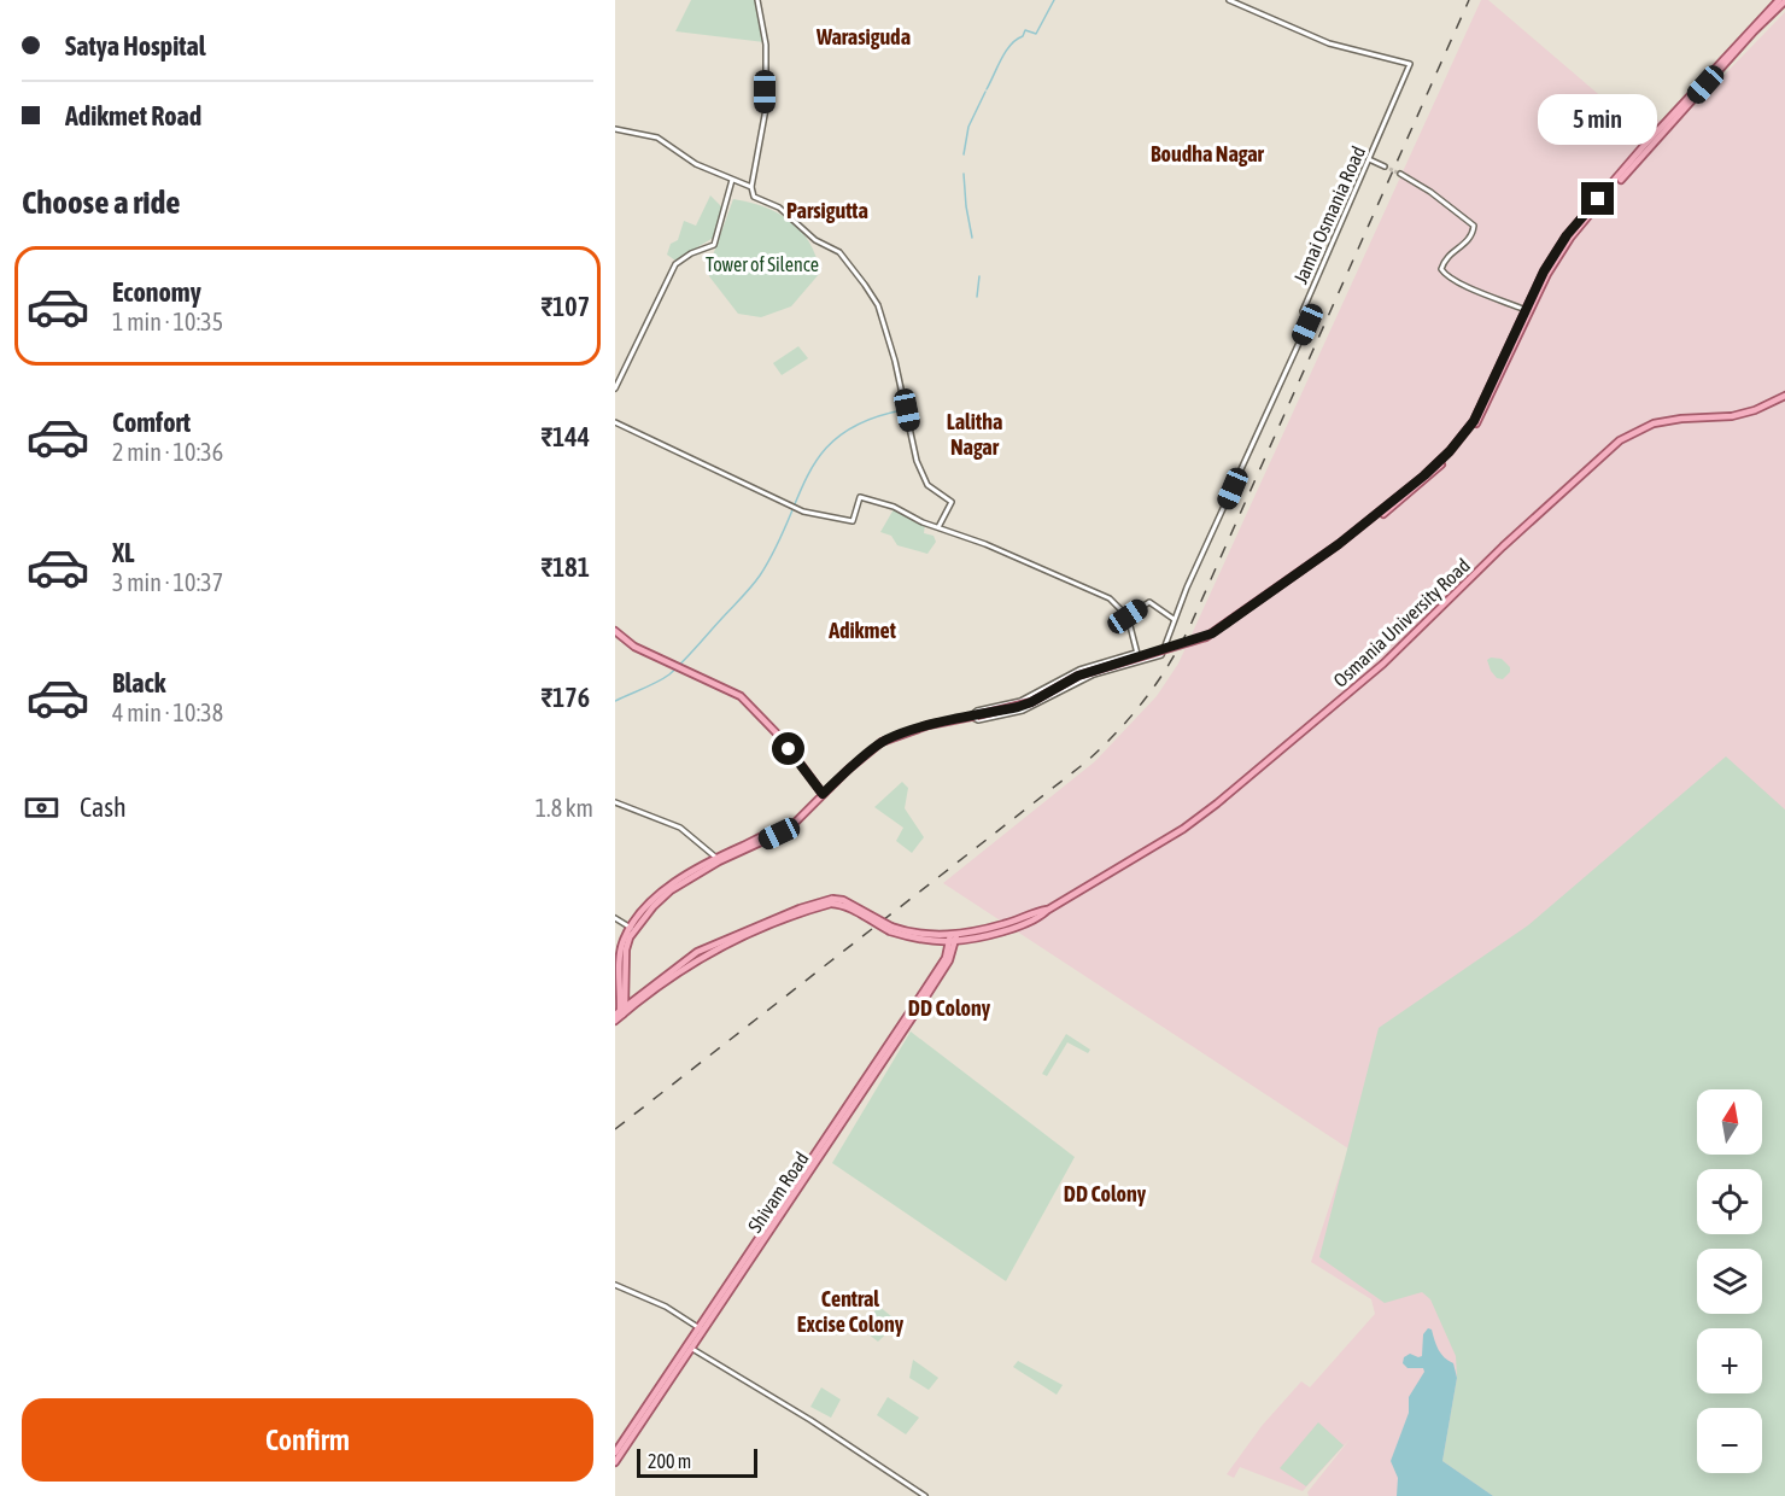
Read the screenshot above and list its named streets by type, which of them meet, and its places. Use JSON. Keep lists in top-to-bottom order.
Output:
{
  "streets": {
    "main road": ["Osmania University Road", "Shivam Road"],
    "street": ["Jamai Osmania Road"]
  },
  "crossings": [
    ["Osmania University Road", "Shivam Road"]
  ],
  "districts": [
    "Warasiguda",
    "Boudha Nagar",
    "Parsigutta",
    "Lalitha Nagar",
    "Adikmet",
    "DD Colony",
    "DD Colony",
    "Central Excise Colony"
  ],
  "parks": ["Tower of Silence"],
  "scale_bar": "200 m",
  "north": "top",
  "page": {
    "banner": ["Satya Hospital", "Adikmet Road"],
    "bubble": "5 min",
    "heading": "Choose a ride",
    "list": [
      {
        "name": "Economy",
        "note": "1 min · 10:35",
        "value": "₹107"
      },
      {
        "name": "Comfort",
        "note": "2 min · 10:36",
        "value": "₹144"
      },
      {
        "name": "XL",
        "note": "3 min · 10:37",
        "value": "₹181"
      },
      {
        "name": "Black",
        "note": "4 min · 10:38",
        "value": "₹176"
      }
    ],
    "pay": ["Cash", "1.8 km"],
    "map_buttons": ["+", "−"],
    "buttons": "Confirm",
    "scale": "200 m"
  }
}
